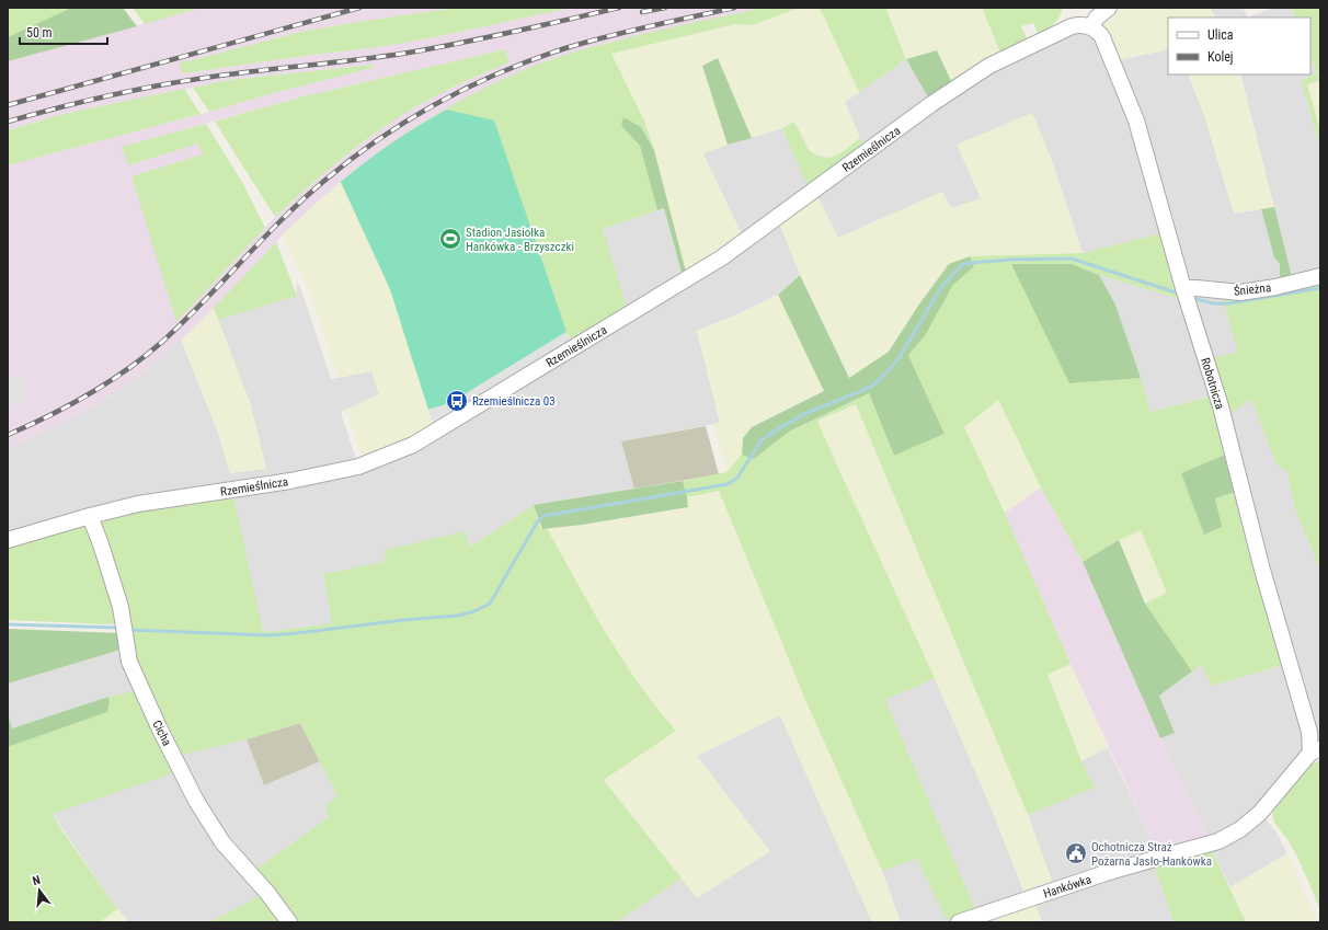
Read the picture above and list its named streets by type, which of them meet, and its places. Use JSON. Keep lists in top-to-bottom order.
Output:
{
  "streets": {
    "street": [
      "Rzemieślnicza",
      "Śnieżna",
      "Robotnicza",
      "Cicha",
      "Hankówka"
    ]
  },
  "crossings": [
    ["Rzemieślnicza", "Robotnicza"],
    ["Rzemieślnicza", "Cicha"],
    ["Śnieżna", "Robotnicza"],
    ["Robotnicza", "Hankówka"]
  ],
  "places": {
    "sports": ["Stadion Jasiołka Hankówka - Brzyszczki"],
    "bus stop": ["Rzemieślnicza 03"],
    "public building": ["Ochotnicza Straż Pożarna Jasło-Hankówka"]
  },
  "legend": ["Ulica", "Kolej"],
  "scale_bar": "50 m",
  "north": "top"
}
